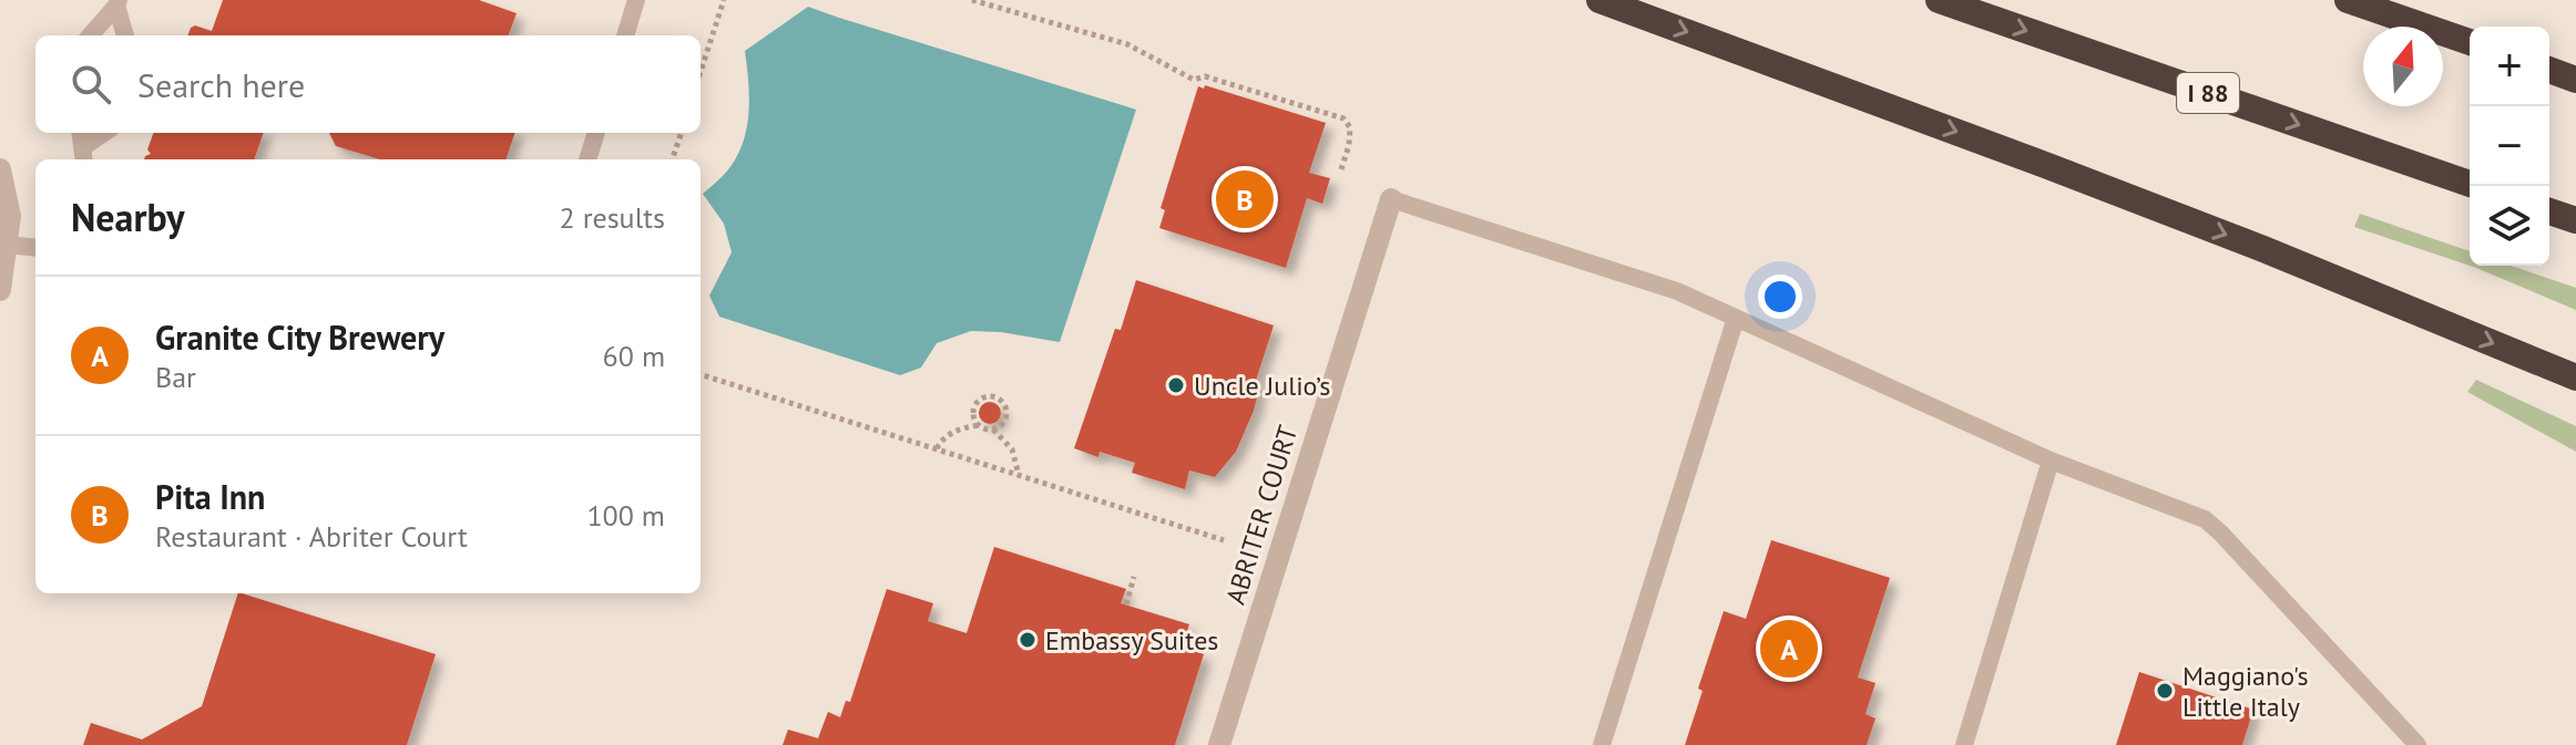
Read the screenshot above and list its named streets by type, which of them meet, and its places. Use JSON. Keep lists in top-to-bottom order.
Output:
{
  "streets": {
    "highway": ["I 88"],
    "street": ["ABRITER COURT"]
  },
  "places": ["Uncle Julio’s", "Embassy Suites", "Maggiano's Little Italy"],
  "north": "top",
  "page": {
    "map_buttons": ["+", "−"],
    "search": "Search here",
    "heading": ["Nearby", "2 results"],
    "pins": ["B", "A"],
    "list": [
      {
        "mark": "A",
        "name": "Granite City Brewery",
        "note": "Bar",
        "value": "60 m"
      },
      {
        "mark": "B",
        "name": "Pita Inn",
        "note": "Restaurant · Abriter Court",
        "value": "100 m"
      }
    ]
  }
}
